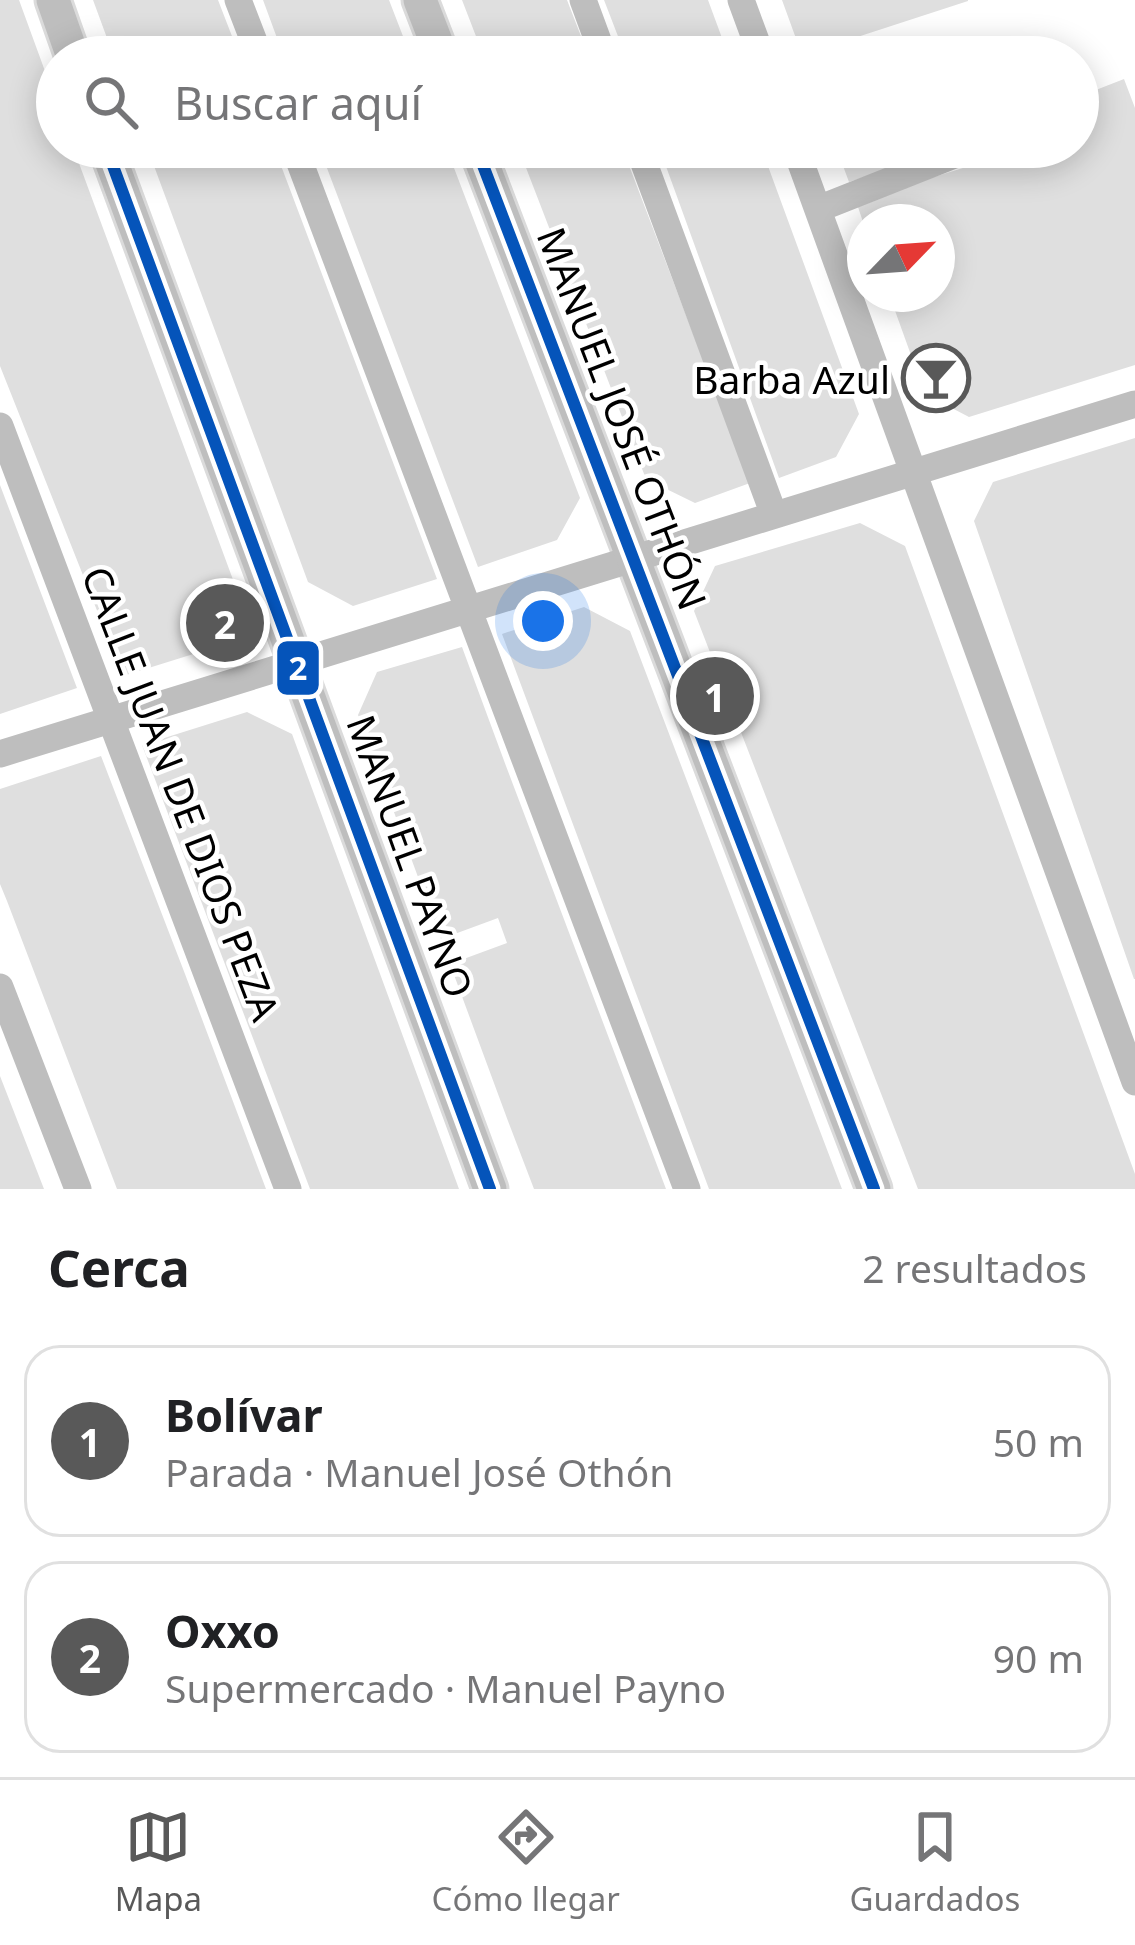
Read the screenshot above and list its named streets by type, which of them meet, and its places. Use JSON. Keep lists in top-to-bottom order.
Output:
{
  "streets": {
    "main road": ["MANUEL JOSÉ OTHÓN", "MANUEL PAYNO"],
    "street": ["CALLE JUAN DE DIOS PEZA"]
  },
  "places": {
    "bar": ["Barba Azul"]
  },
  "lines": ["transit line 2"],
  "north": "top right",
  "page": {
    "search": "Buscar aquí",
    "pins": ["2", "1"],
    "heading": ["Cerca", "2 resultados"],
    "list": [
      {
        "mark": "1",
        "name": "Bolívar",
        "note": "Parada · Manuel José Othón",
        "value": "50 m"
      },
      {
        "mark": "2",
        "name": "Oxxo",
        "note": "Supermercado · Manuel Payno",
        "value": "90 m"
      }
    ],
    "nav": ["Mapa", "Cómo llegar", "Guardados"]
  }
}
